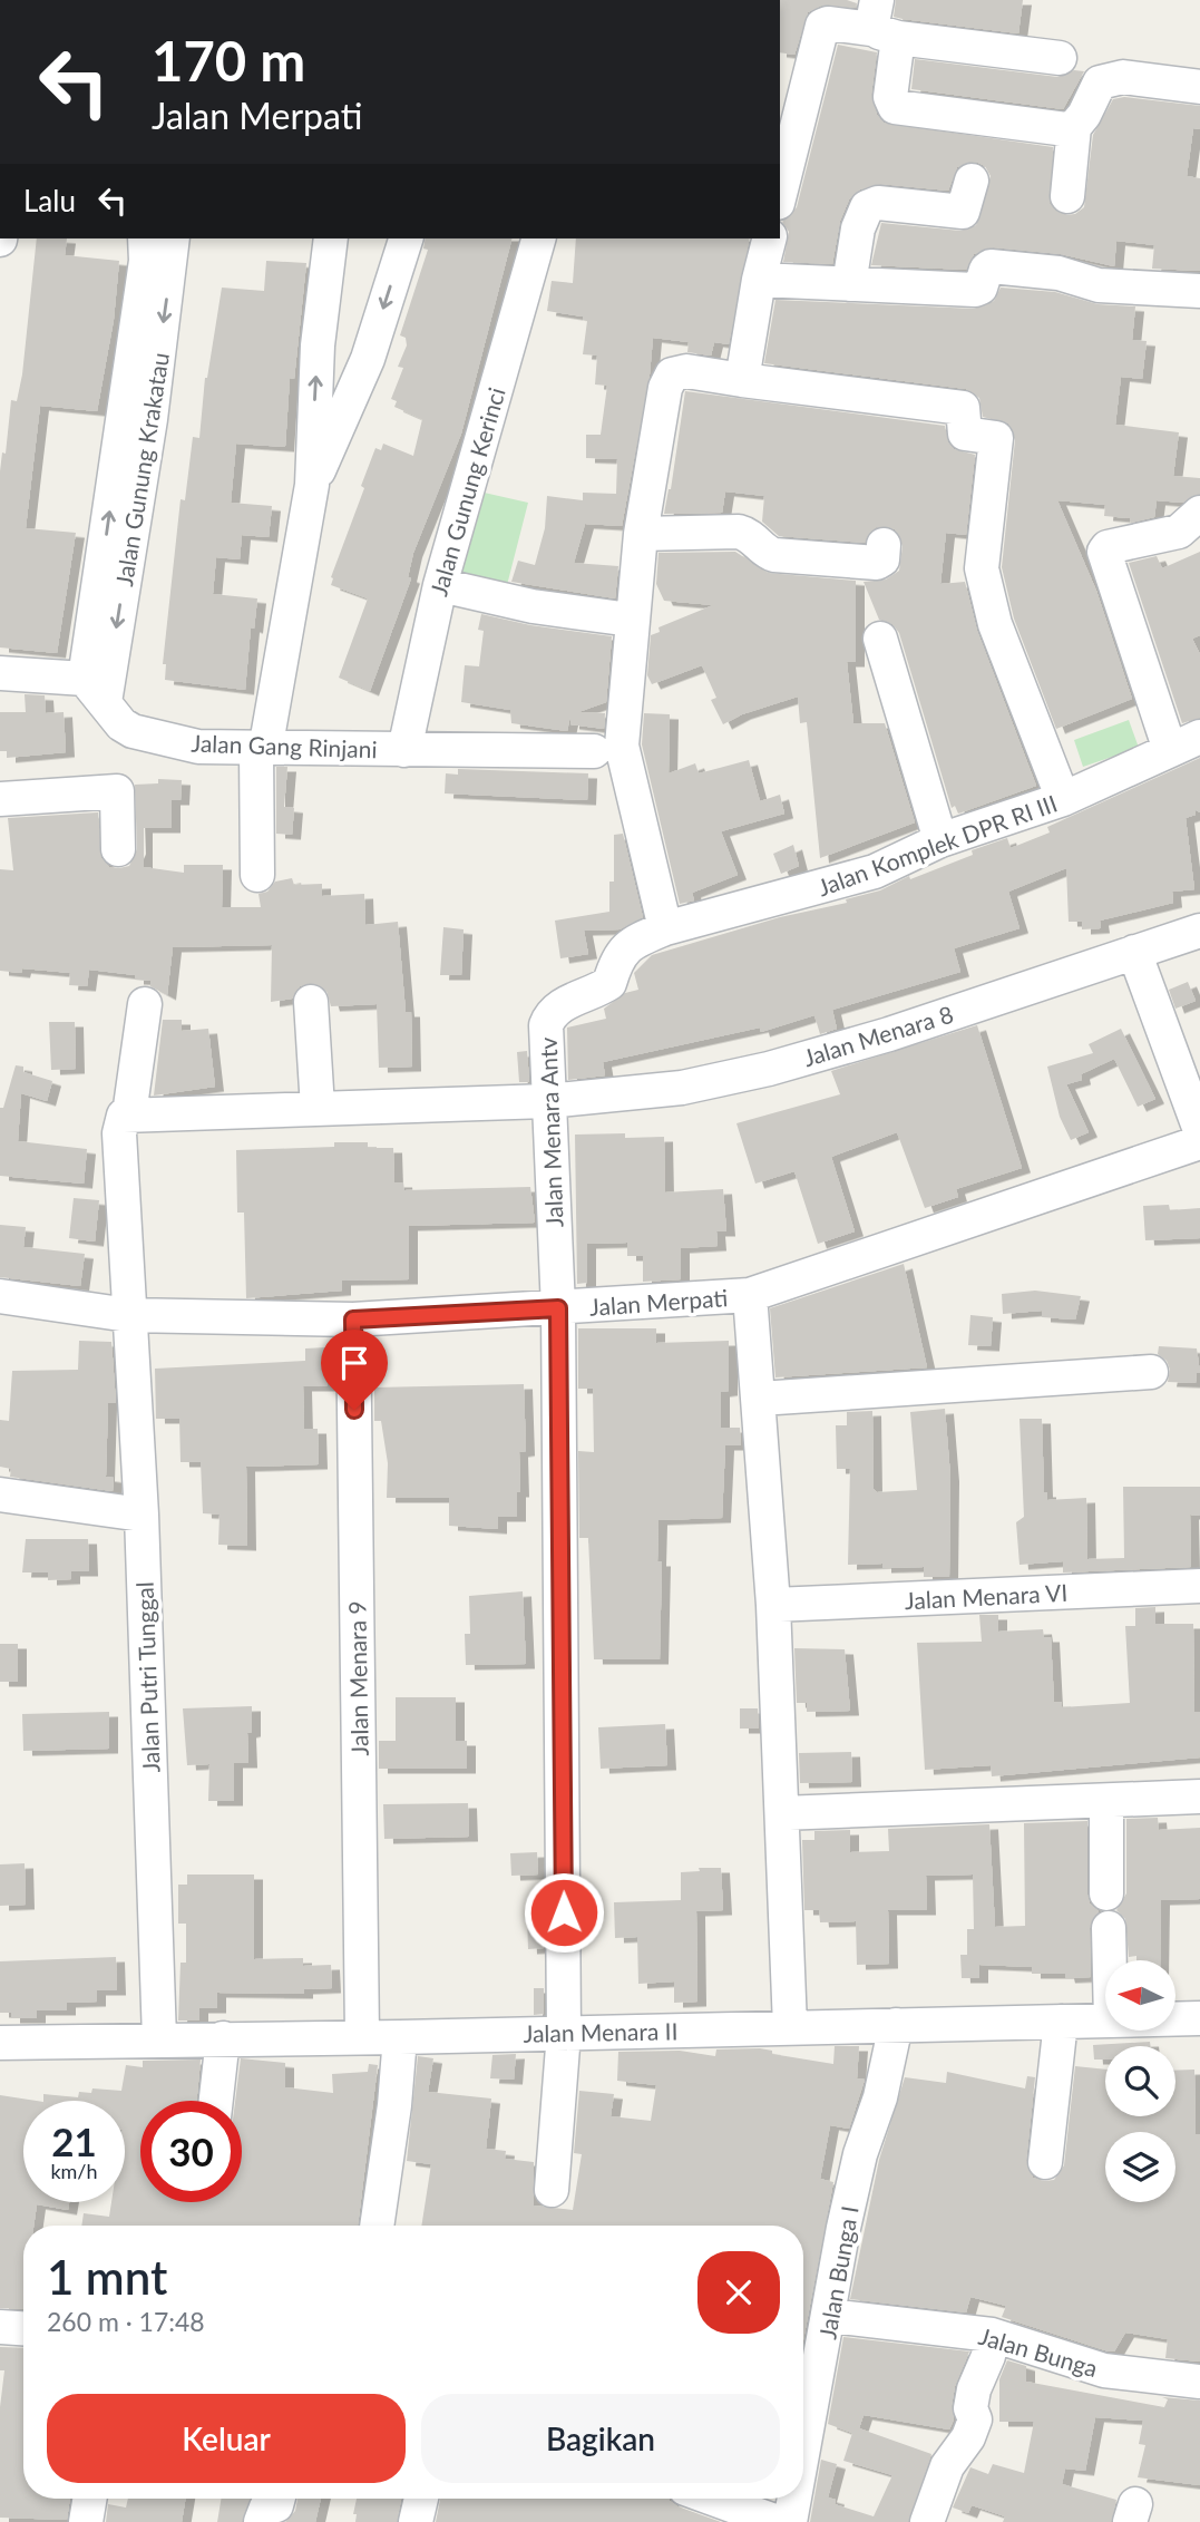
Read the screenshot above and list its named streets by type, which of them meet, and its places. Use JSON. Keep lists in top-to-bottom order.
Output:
{
  "streets": {
    "street": [
      "Jalan Gunung Krakatau",
      "Jalan Gunung Kerinci",
      "Jalan Gang Rinjani",
      "Jalan Komplek DPR RI III",
      "Jalan Menara 8",
      "Jalan Menara Antv",
      "Jalan Merpati",
      "Jalan Menara VI",
      "Jalan Putri Tunggal",
      "Jalan Menara 9",
      "Jalan Menara II",
      "Jalan Bunga I",
      "Jalan Bunga"
    ]
  },
  "crossings": [
    ["Jalan Gunung Krakatau", "Jalan Gang Rinjani"],
    ["Jalan Gunung Kerinci", "Jalan Gang Rinjani"],
    ["Jalan Komplek DPR RI III", "Jalan Menara Antv"],
    ["Jalan Menara 8", "Jalan Menara Antv"],
    ["Jalan Menara 8", "Jalan Putri Tunggal"],
    ["Jalan Menara Antv", "Jalan Merpati"],
    ["Jalan Menara Antv", "Jalan Menara II"],
    ["Jalan Merpati", "Jalan Putri Tunggal"],
    ["Jalan Merpati", "Jalan Menara 9"],
    ["Jalan Putri Tunggal", "Jalan Menara II"],
    ["Jalan Menara 9", "Jalan Menara II"],
    ["Jalan Menara II", "Jalan Bunga I"],
    ["Jalan Bunga I", "Jalan Bunga"]
  ],
  "north": "left",
  "page": {
    "turn": ["170 m", "Jalan Merpati"],
    "then": "Lalu",
    "speed": "21 km/h",
    "limit": "30",
    "heading": ["1 mnt", "260 m · 17:48"],
    "buttons": ["Keluar", "Bagikan"]
  }
}
